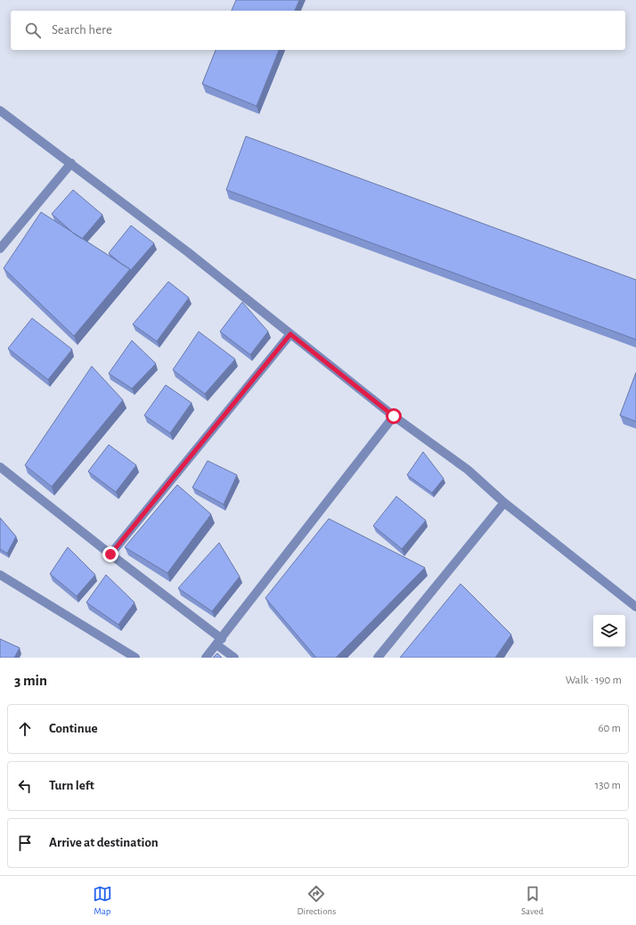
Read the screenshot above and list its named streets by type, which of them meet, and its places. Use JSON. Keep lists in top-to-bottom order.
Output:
{
  "page": {
    "search": "Search here",
    "heading": ["3 min", "Walk · 190 m"],
    "list": [
      ["Continue", "60 m"],
      ["Turn left", "130 m"],
      "Arrive at destination"
    ],
    "nav": ["Map", "Directions", "Saved"]
  }
}
